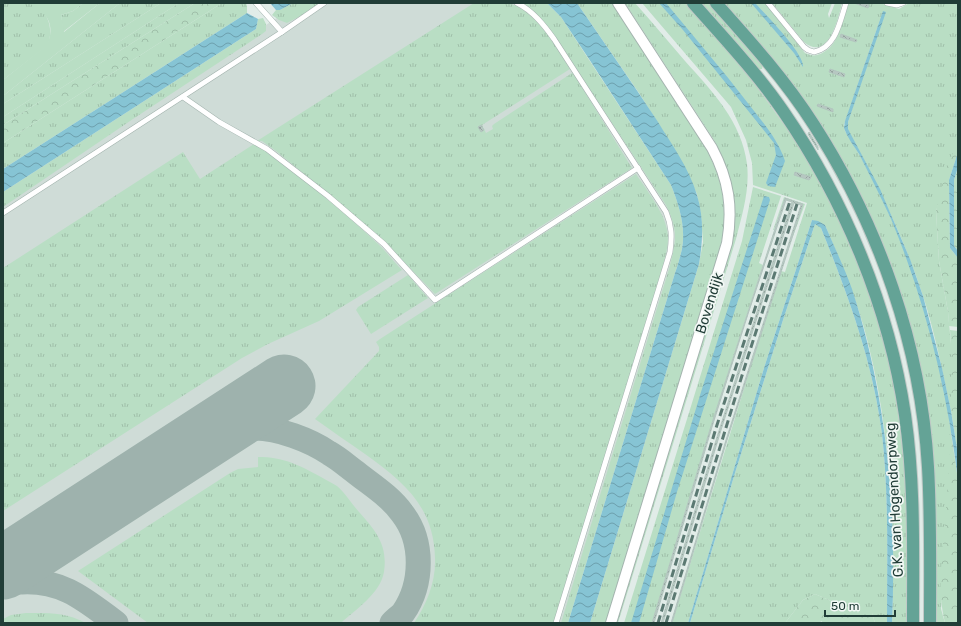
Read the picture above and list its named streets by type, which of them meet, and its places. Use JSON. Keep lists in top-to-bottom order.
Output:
{
  "streets": {
    "main road": ["G.K. van Hogendorpweg"],
    "street": ["Bovendijk"]
  },
  "scale_bar": "50 m"
}
